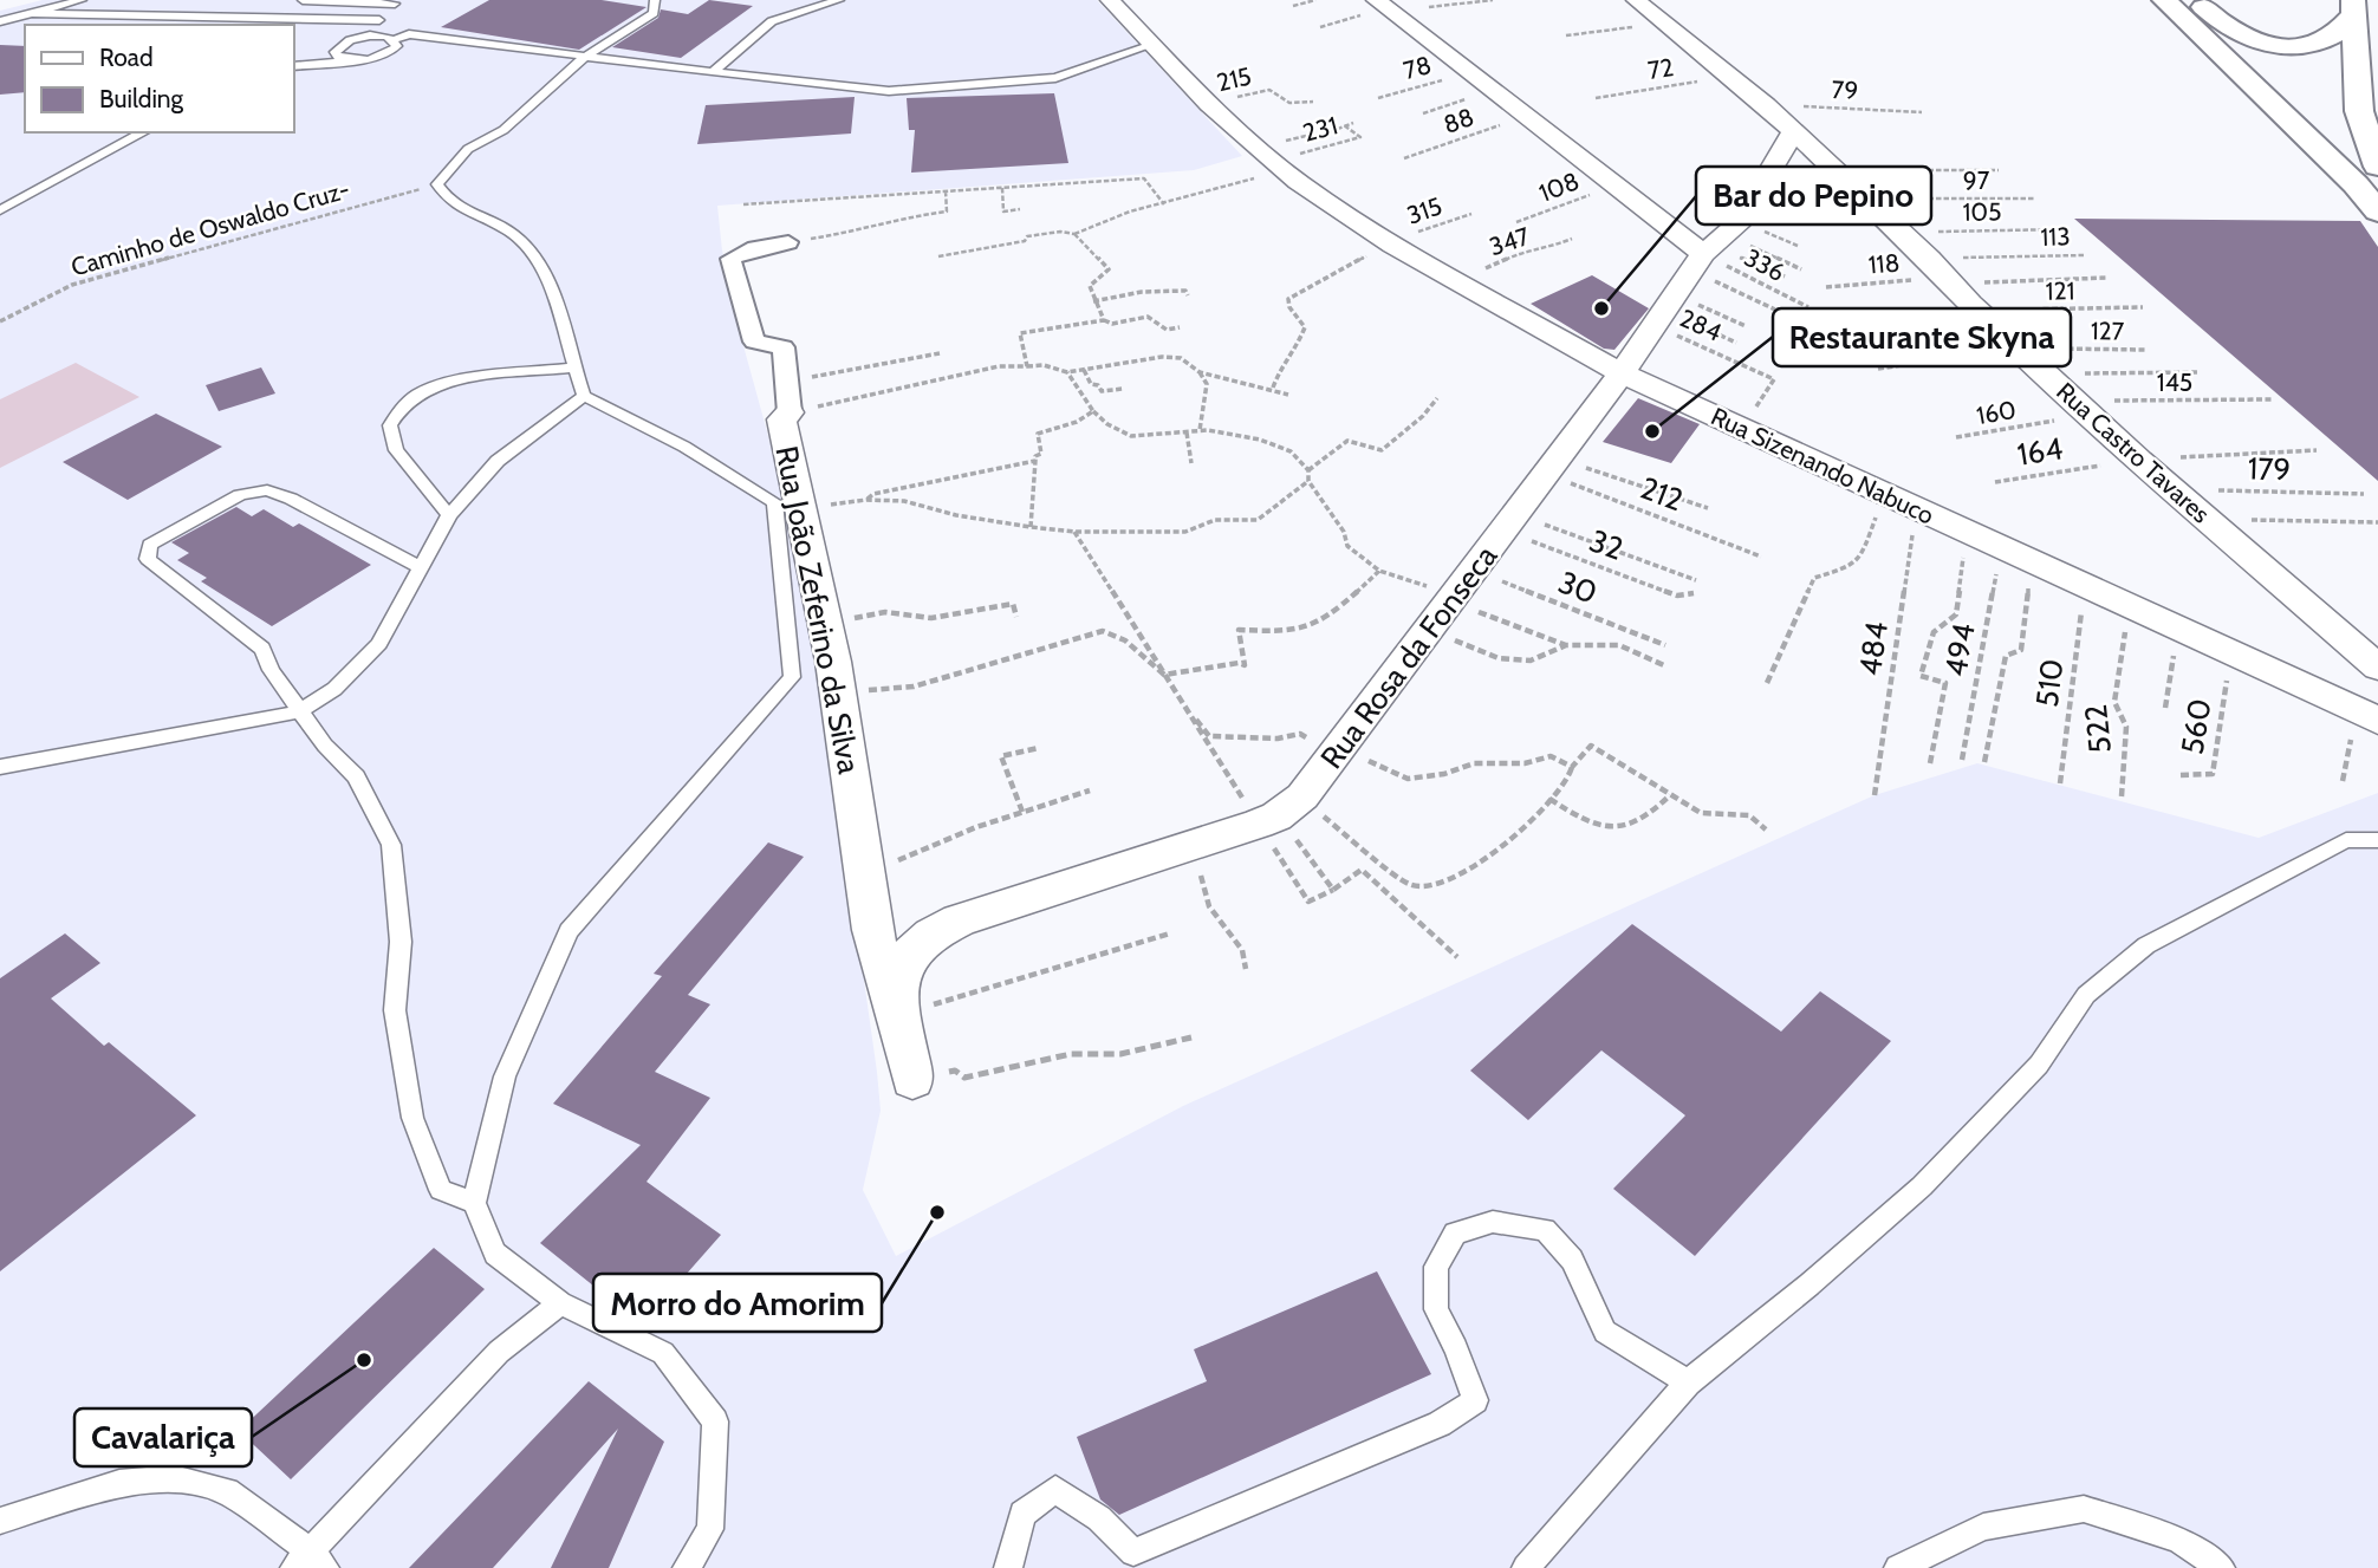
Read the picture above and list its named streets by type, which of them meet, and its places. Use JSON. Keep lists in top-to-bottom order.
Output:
{
  "streets": {
    "street": [
      "Rua Castro Tavares",
      "Rua Sizenando Nabuco",
      "Rua João Zeferino da Silva",
      "Rua Rosa da Fonseca"
    ],
    "path": [
      "78",
      "72",
      "215",
      "79",
      "88",
      "231",
      "97",
      "108",
      "315",
      "105",
      "Caminho de Oswaldo Cruz-",
      "113",
      "347",
      "118",
      "336",
      "121",
      "284",
      "127",
      "145",
      "160",
      "164",
      "179",
      "212",
      "32",
      "30",
      "484",
      "494",
      "510",
      "560",
      "522"
    ]
  },
  "crossings": [
    ["72", "Rua Castro Tavares"],
    ["215", "Rua Sizenando Nabuco"],
    ["79", "Rua Castro Tavares"],
    ["231", "Rua Sizenando Nabuco"],
    ["97", "Rua Castro Tavares"],
    ["315", "Rua Sizenando Nabuco"],
    ["105", "Rua Castro Tavares"],
    ["113", "118"],
    ["113", "121"],
    ["113", "Rua Castro Tavares"],
    ["347", "Rua Sizenando Nabuco"],
    ["118", "121"],
    ["118", "Rua Castro Tavares"],
    ["336", "Rua Rosa da Fonseca"],
    ["121", "Rua Castro Tavares"],
    ["284", "Rua Rosa da Fonseca"],
    ["127", "Rua Castro Tavares"],
    ["145", "160"],
    ["145", "Rua Castro Tavares"],
    ["160", "Rua Castro Tavares"],
    ["164", "Rua Castro Tavares"],
    ["Rua Castro Tavares", "179"],
    ["Rua Castro Tavares", "Rua Rosa da Fonseca"],
    ["Rua Sizenando Nabuco", "484"],
    ["Rua Sizenando Nabuco", "494"],
    ["Rua Sizenando Nabuco", "Rua Rosa da Fonseca"],
    ["Rua Sizenando Nabuco", "510"],
    ["Rua Sizenando Nabuco", "560"],
    ["Rua Sizenando Nabuco", "522"],
    ["212", "Rua Rosa da Fonseca"],
    ["32", "Rua Rosa da Fonseca"],
    ["30", "Rua Rosa da Fonseca"]
  ],
  "places": [
    "Bar do Pepino",
    "Restaurante Skyna",
    "Morro do Amorim",
    "Cavalariça"
  ],
  "legend": ["Road", "Building"]
}
